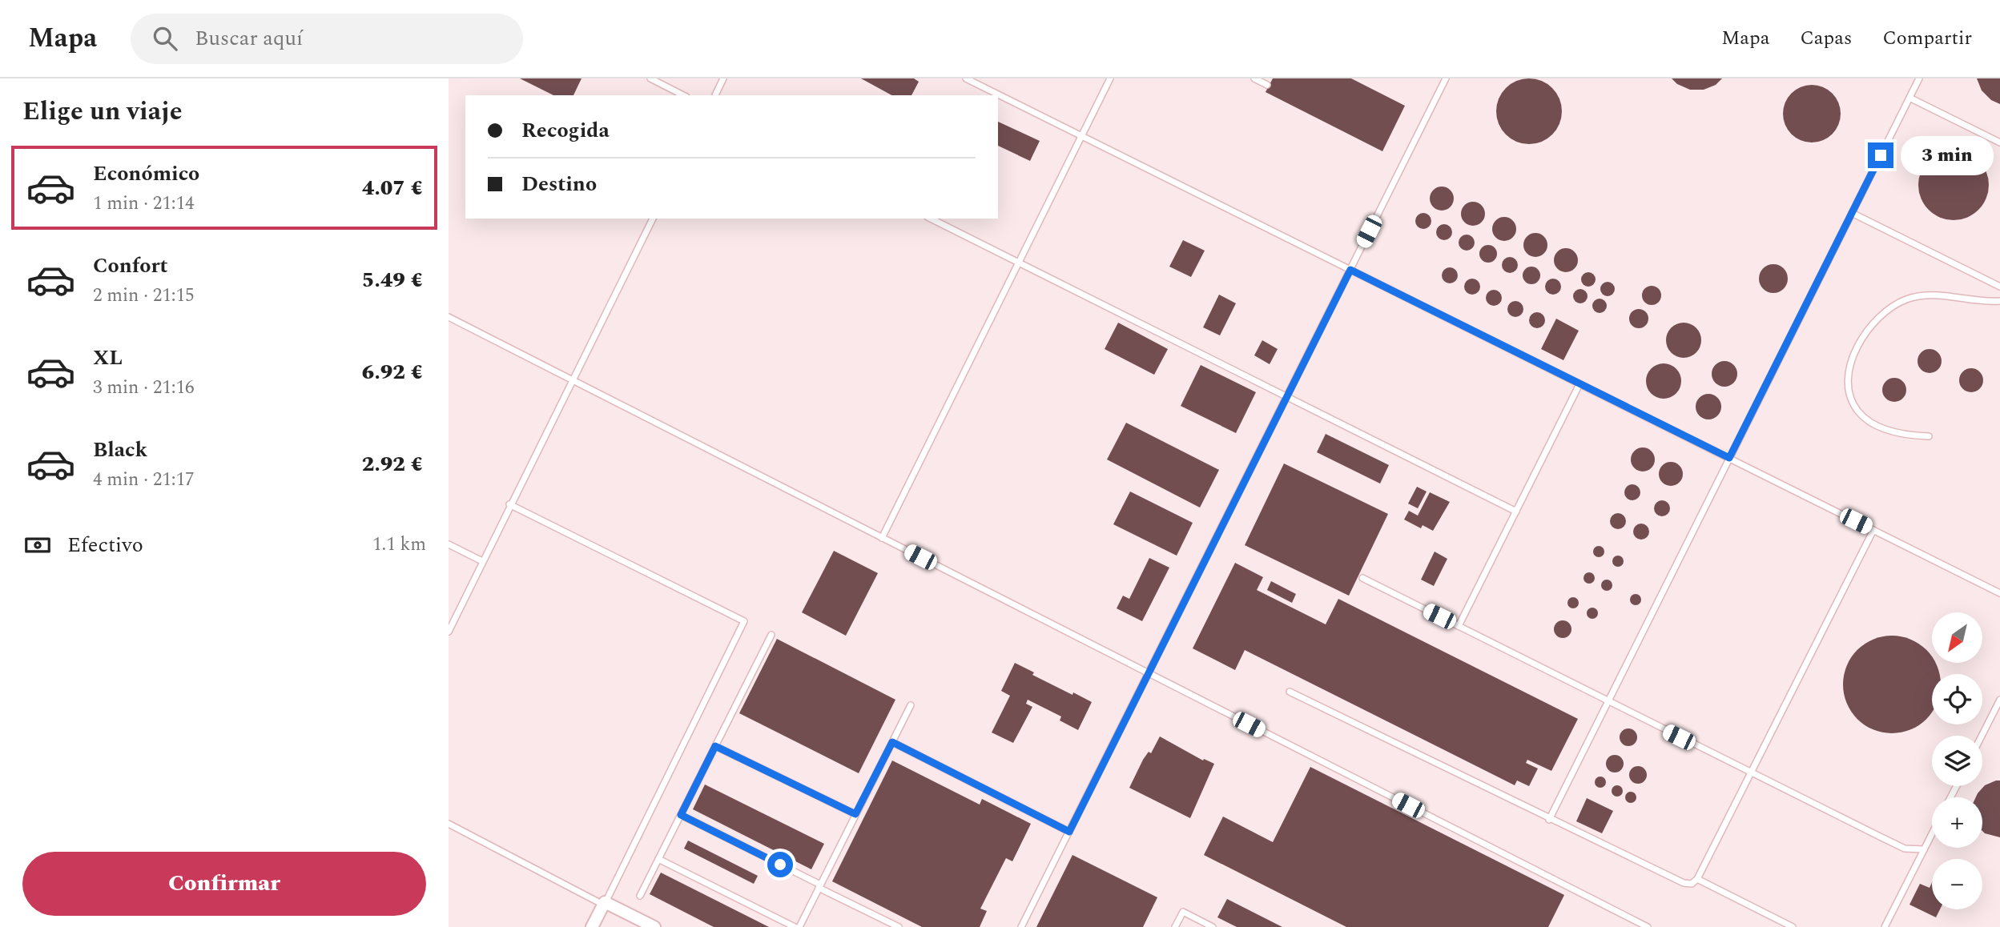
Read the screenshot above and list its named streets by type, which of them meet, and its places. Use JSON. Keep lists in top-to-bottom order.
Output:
{
  "north": "bottom left",
  "page": {
    "header": "Mapa",
    "search": "Buscar aquí",
    "nav": ["Mapa", "Capas", "Compartir"],
    "heading": "Elige un viaje",
    "banner": ["Recogida", "Destino"],
    "bubble": "3 min",
    "list": [
      {
        "name": "Económico",
        "note": "1 min · 21:14",
        "value": "4.07 €"
      },
      {
        "name": "Confort",
        "note": "2 min · 21:15",
        "value": "5.49 €"
      },
      {
        "name": "XL",
        "note": "3 min · 21:16",
        "value": "6.92 €"
      },
      {
        "name": "Black",
        "note": "4 min · 21:17",
        "value": "2.92 €"
      }
    ],
    "pay": ["Efectivo", "1.1 km"],
    "map_buttons": ["+", "−"],
    "buttons": "Confirmar"
  }
}
